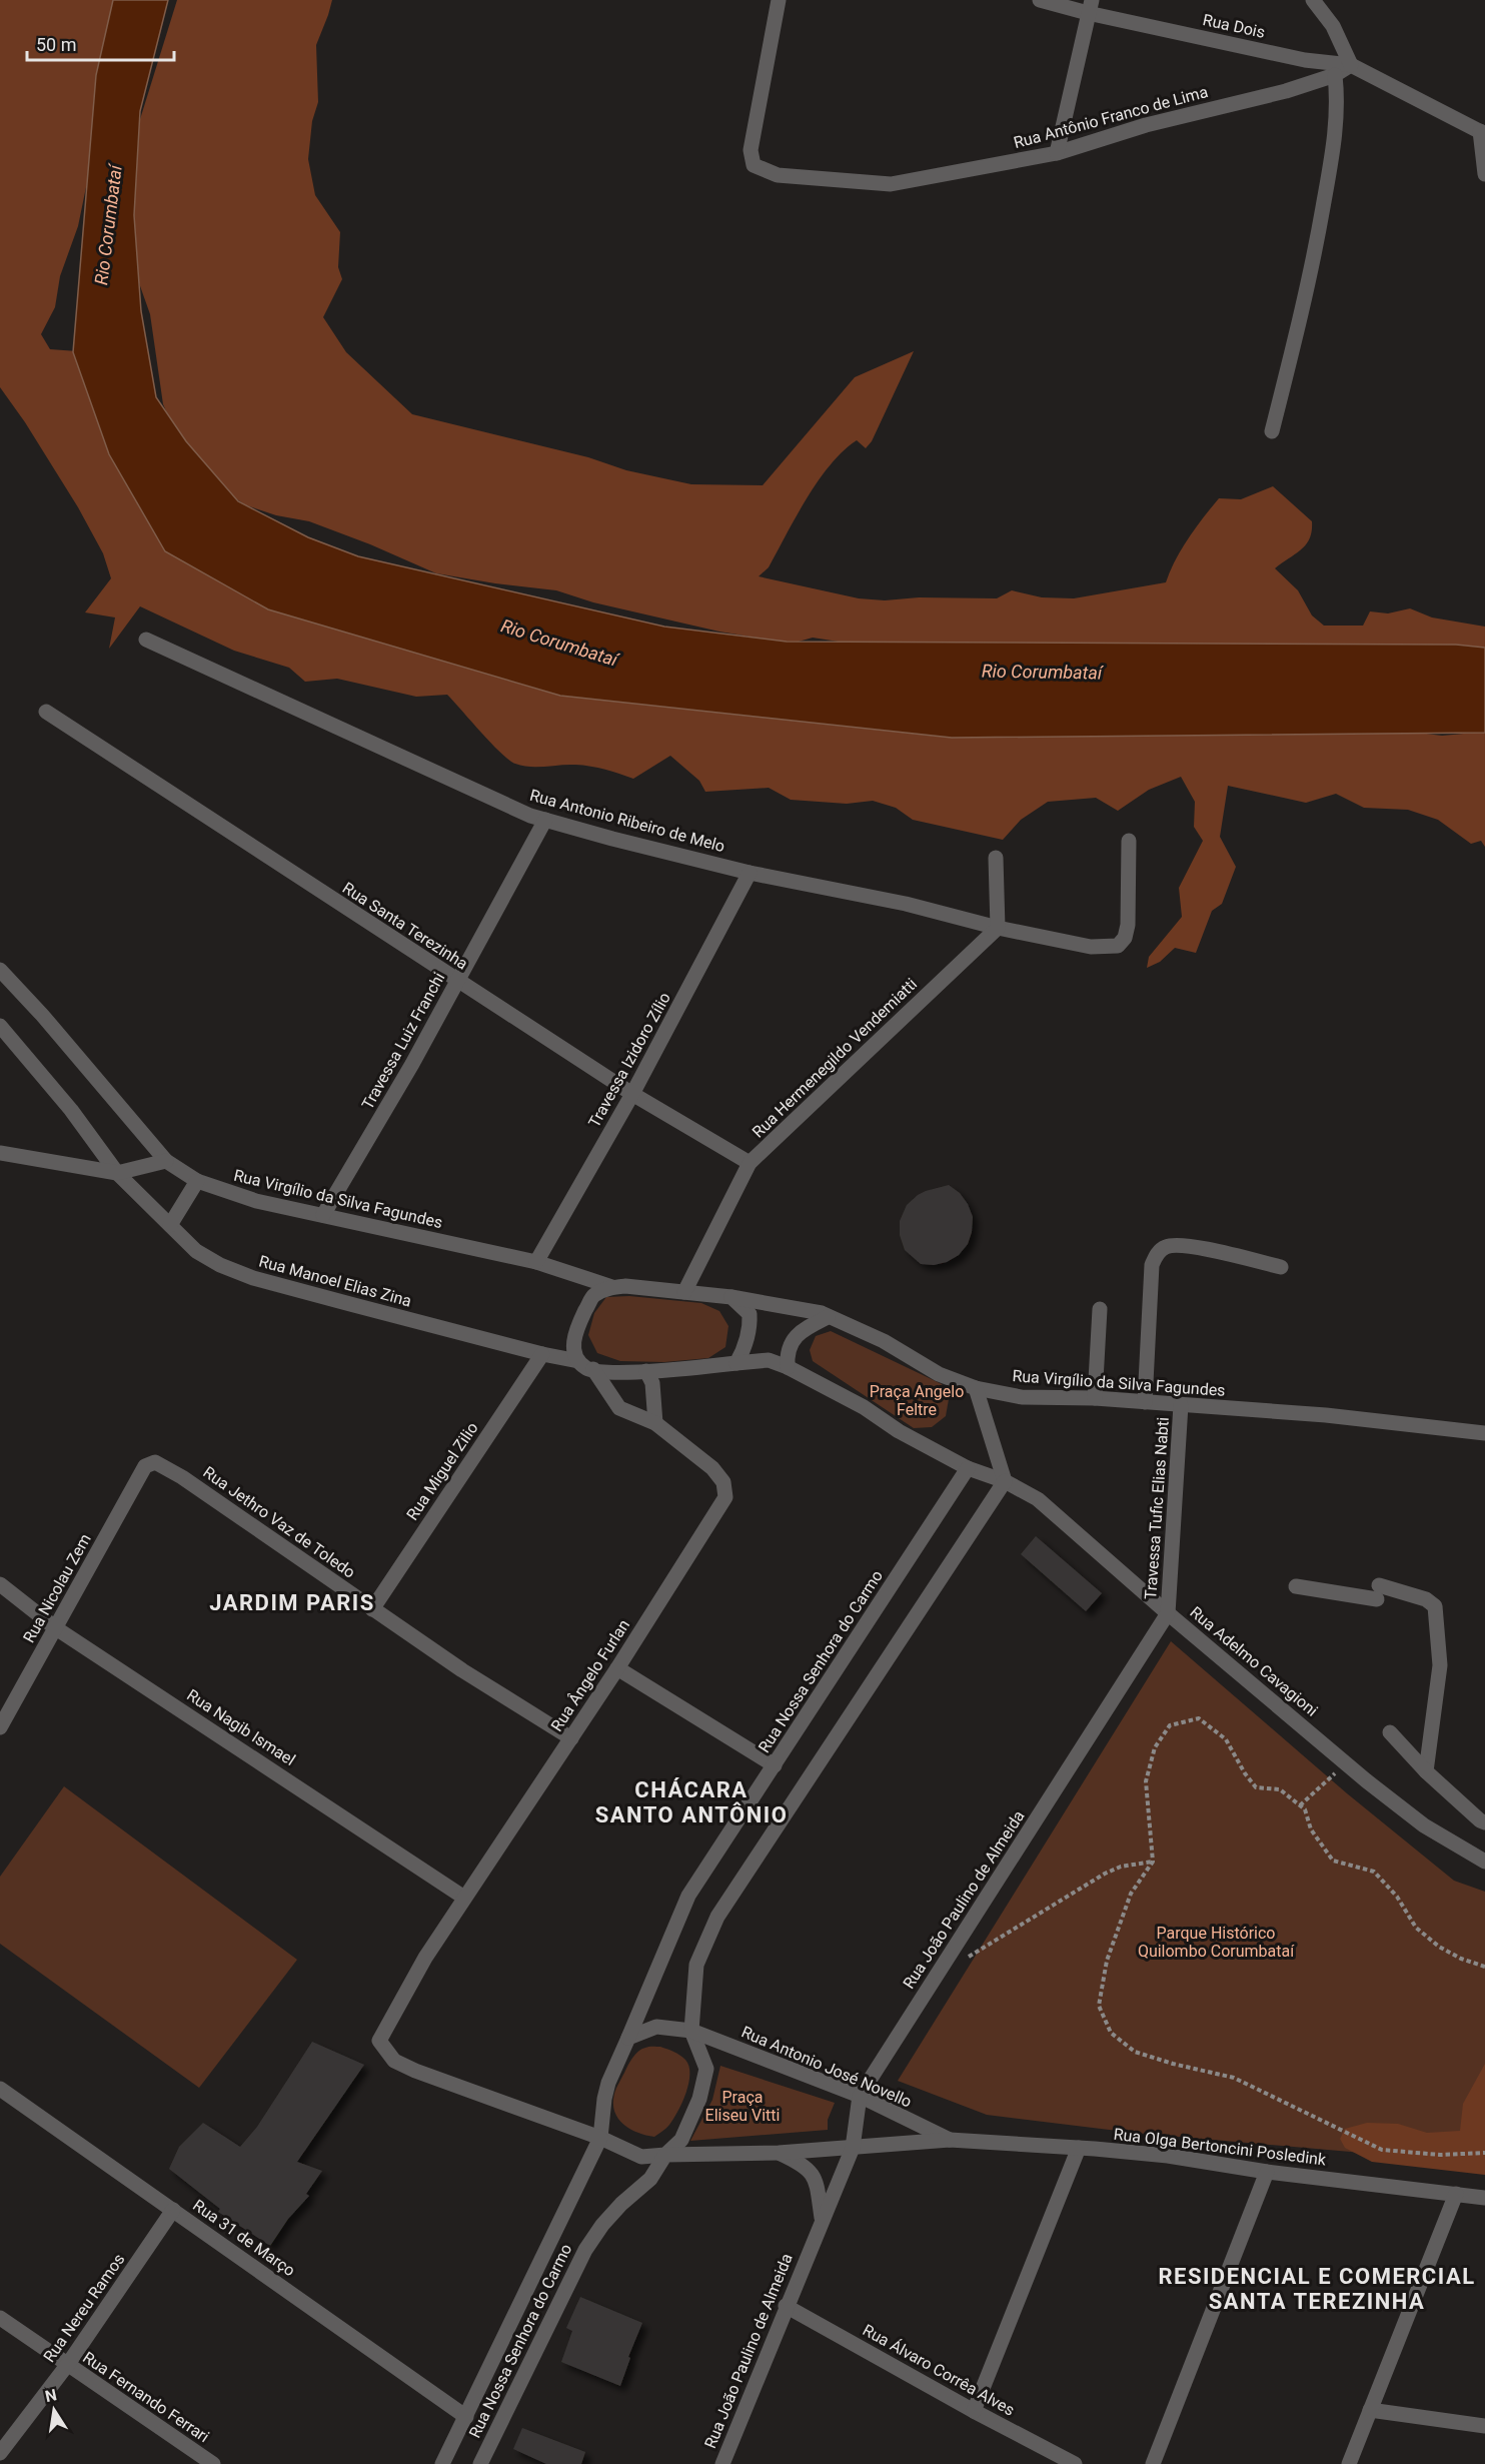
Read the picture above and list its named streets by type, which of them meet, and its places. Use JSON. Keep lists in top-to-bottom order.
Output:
{
  "streets": {
    "street": [
      "Rua Dois",
      "Rua Antônio Franco de Lima",
      "Rua Antonio Ribeiro de Melo",
      "Rua Santa Terezinha",
      "Travessa Luiz Franchi",
      "Rua Hermenegildo Vendemiatti",
      "Travessa Izidoro Zílio",
      "Rua Virgílio da Silva Fagundes",
      "Rua Manoel Elias Zina",
      "Rua Miguel Zilio",
      "Travessa Tufic Elias Nabti",
      "Rua Jethro Vaz de Toledo",
      "Rua Nicolau Zem",
      "Rua Nossa Senhora do Carmo",
      "Rua Adelmo Cavagioni",
      "Rua Ângelo Furlan",
      "Rua Nagib Ismael",
      "Rua João Paulino de Almeida",
      "Rua Antonio José Novello",
      "Rua Olga Bertoncini Posledink",
      "Rua 31 de Março",
      "Rua Nereu Ramos",
      "Rua Álvaro Corrêa Alves",
      "Rua Fernando Ferrari"
    ]
  },
  "crossings": [
    ["Rua Dois", "Rua Antônio Franco de Lima"],
    ["Rua Antonio Ribeiro de Melo", "Travessa Luiz Franchi"],
    ["Rua Antonio Ribeiro de Melo", "Rua Hermenegildo Vendemiatti"],
    ["Rua Antonio Ribeiro de Melo", "Travessa Izidoro Zílio"],
    ["Rua Santa Terezinha", "Travessa Luiz Franchi"],
    ["Rua Santa Terezinha", "Rua Hermenegildo Vendemiatti"],
    ["Rua Santa Terezinha", "Travessa Izidoro Zílio"],
    ["Travessa Luiz Franchi", "Rua Virgílio da Silva Fagundes"],
    ["Rua Hermenegildo Vendemiatti", "Rua Virgílio da Silva Fagundes"],
    ["Travessa Izidoro Zílio", "Rua Virgílio da Silva Fagundes"],
    ["Rua Virgílio da Silva Fagundes", "Travessa Tufic Elias Nabti"],
    ["Rua Manoel Elias Zina", "Rua Miguel Zilio"],
    ["Rua Manoel Elias Zina", "Rua Adelmo Cavagioni"],
    ["Rua Miguel Zilio", "Rua Jethro Vaz de Toledo"],
    ["Travessa Tufic Elias Nabti", "Rua Adelmo Cavagioni"],
    ["Travessa Tufic Elias Nabti", "Rua João Paulino de Almeida"],
    ["Rua Jethro Vaz de Toledo", "Rua Nicolau Zem"],
    ["Rua Jethro Vaz de Toledo", "Rua Ângelo Furlan"],
    ["Rua Nicolau Zem", "Rua Nagib Ismael"],
    ["Rua Nossa Senhora do Carmo", "Rua Adelmo Cavagioni"],
    ["Rua Nossa Senhora do Carmo", "Rua Ângelo Furlan"],
    ["Rua Nossa Senhora do Carmo", "Rua Antonio José Novello"],
    ["Rua Nossa Senhora do Carmo", "Rua 31 de Março"],
    ["Rua Adelmo Cavagioni", "Rua João Paulino de Almeida"],
    ["Rua Ângelo Furlan", "Rua Nagib Ismael"],
    ["Rua Ângelo Furlan", "Rua Antonio José Novello"],
    ["Rua João Paulino de Almeida", "Rua Antonio José Novello"],
    ["Rua João Paulino de Almeida", "Rua Álvaro Corrêa Alves"],
    ["Rua Antonio José Novello", "Rua Olga Bertoncini Posledink"],
    ["Rua 31 de Março", "Rua Nereu Ramos"],
    ["Rua Nereu Ramos", "Rua Fernando Ferrari"]
  ],
  "districts": ["JARDIM PARIS", "CHÁCARA SANTO ANTÔNIO", "RESIDENCIAL E COMERCIAL SANTA TEREZINHA"],
  "water": ["Rio Corumbataí"],
  "parks": ["Praça Angelo Feltre", "Parque Histórico Quilombo Corumbataí", "Praça Eliseu Vitti"],
  "scale_bar": "50 m",
  "north": "top"
}
